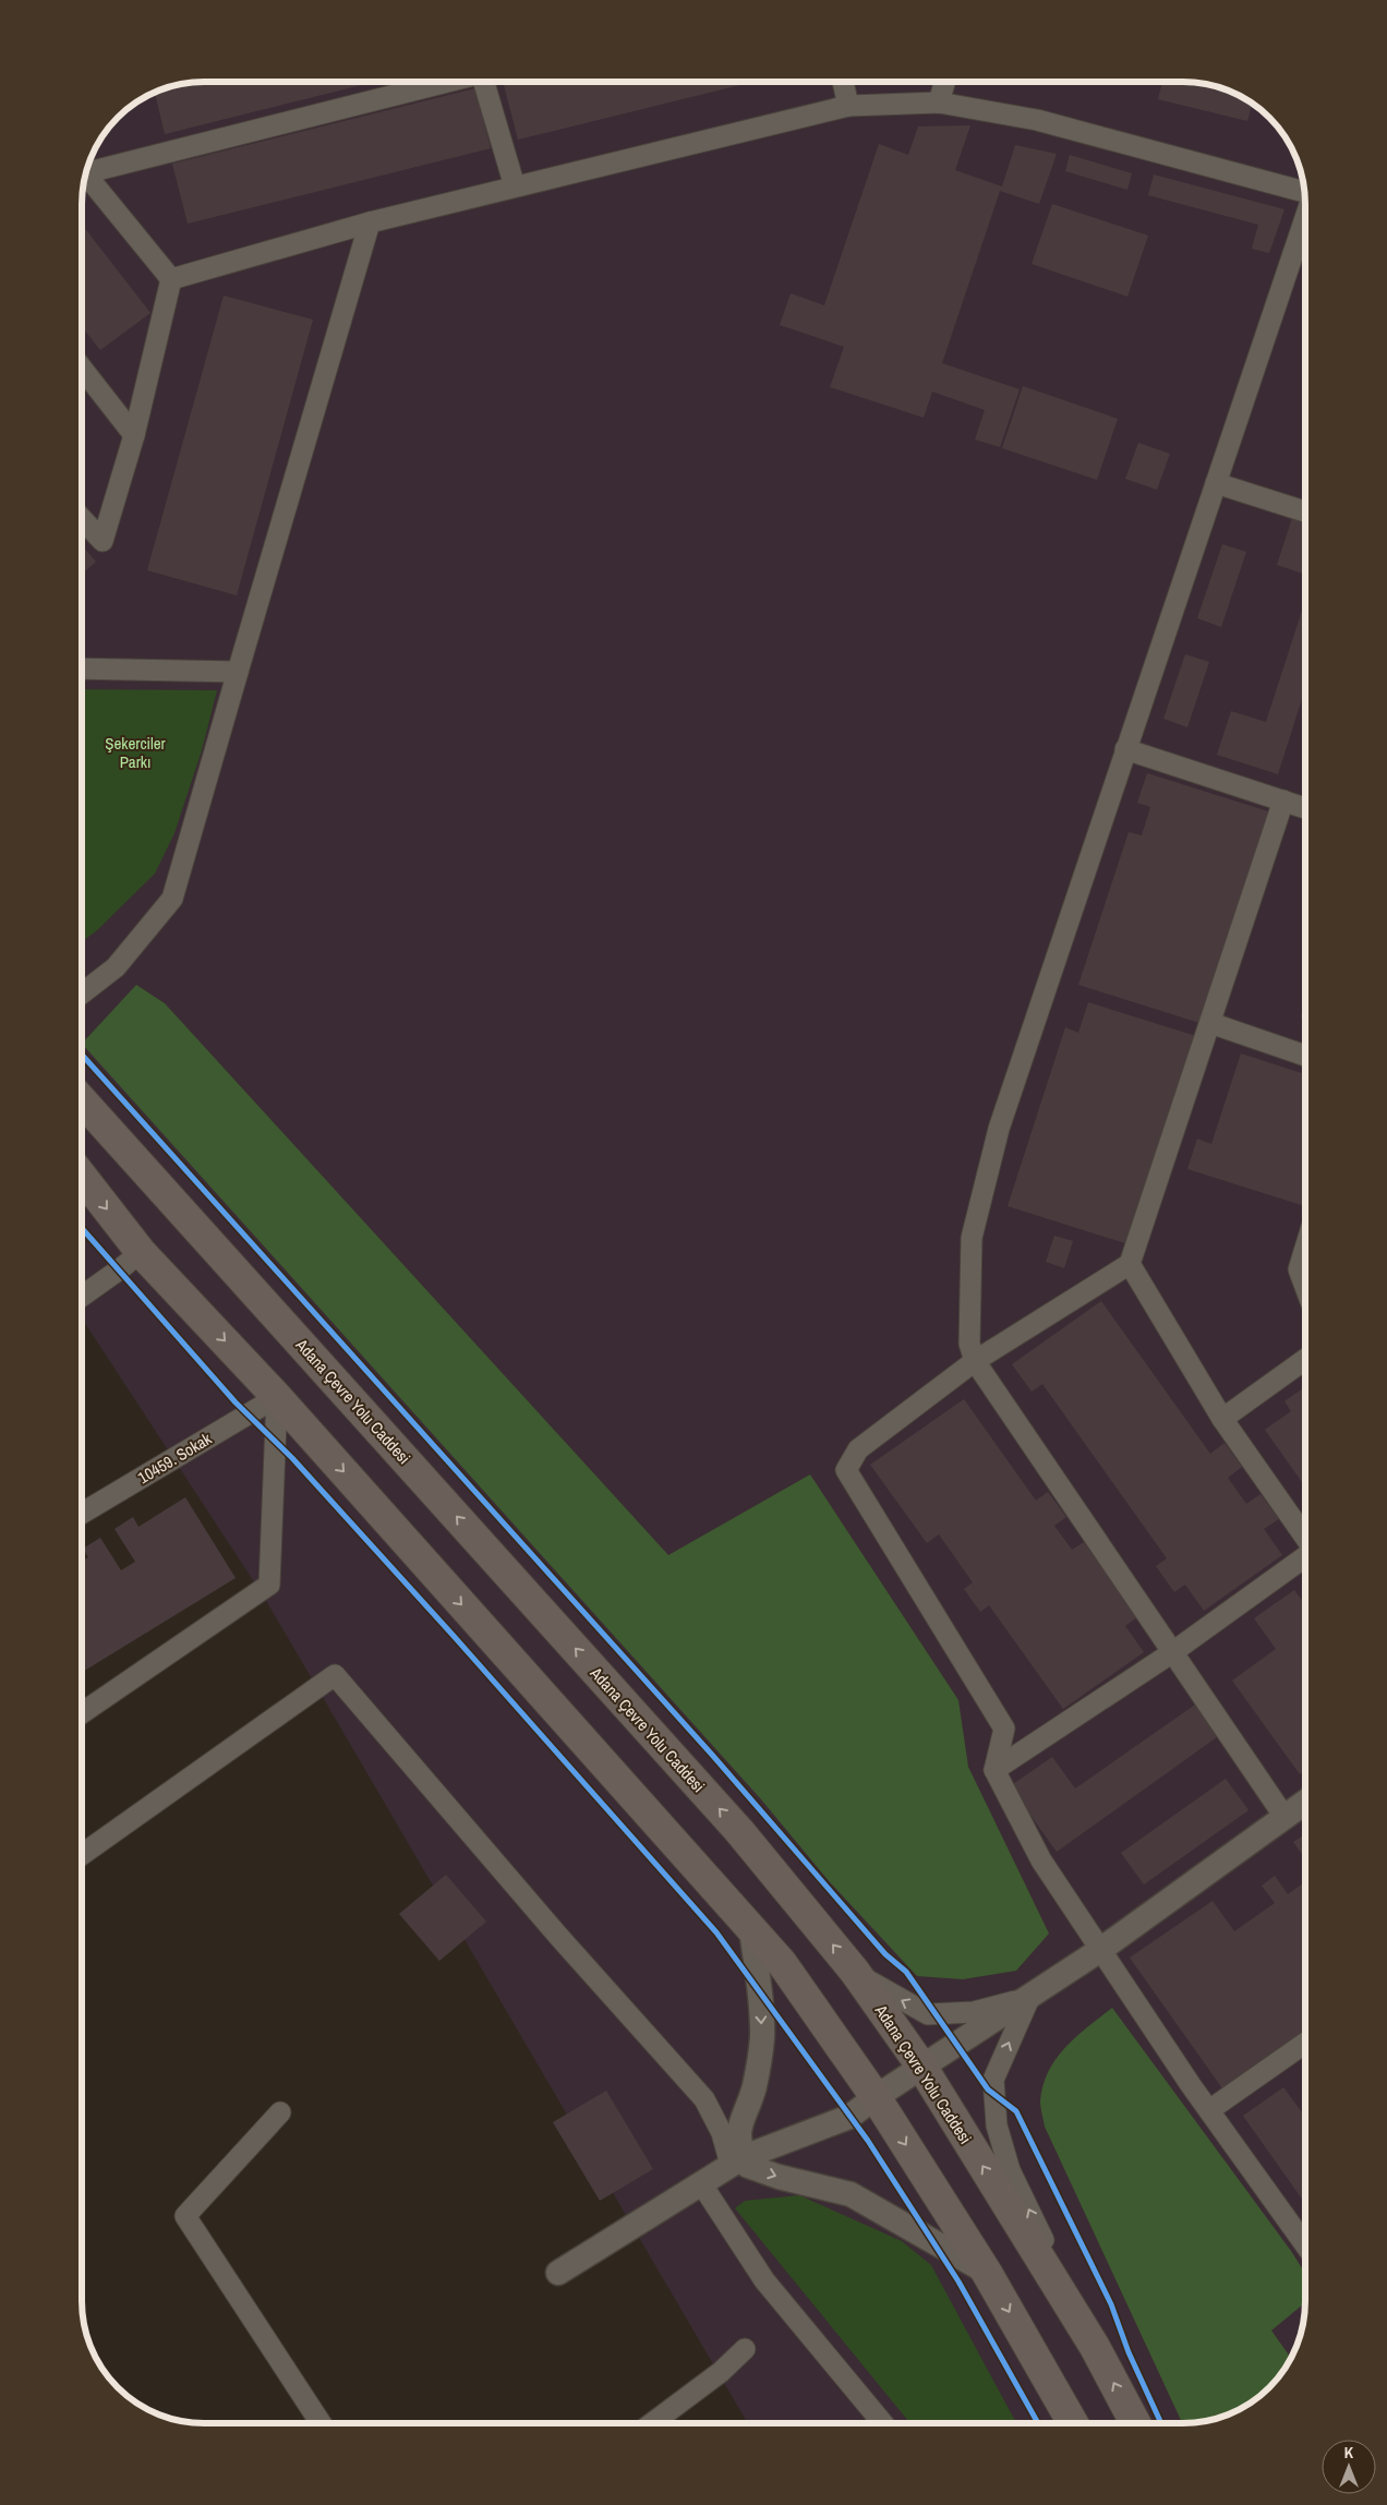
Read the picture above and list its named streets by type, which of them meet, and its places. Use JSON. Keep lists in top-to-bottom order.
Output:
{
  "streets": {
    "highway": ["Adana Çevre Yolu Caddesi"],
    "street": ["10459. Sokak"]
  },
  "parks": ["Şekerciler Parkı"],
  "north": "top"
}
